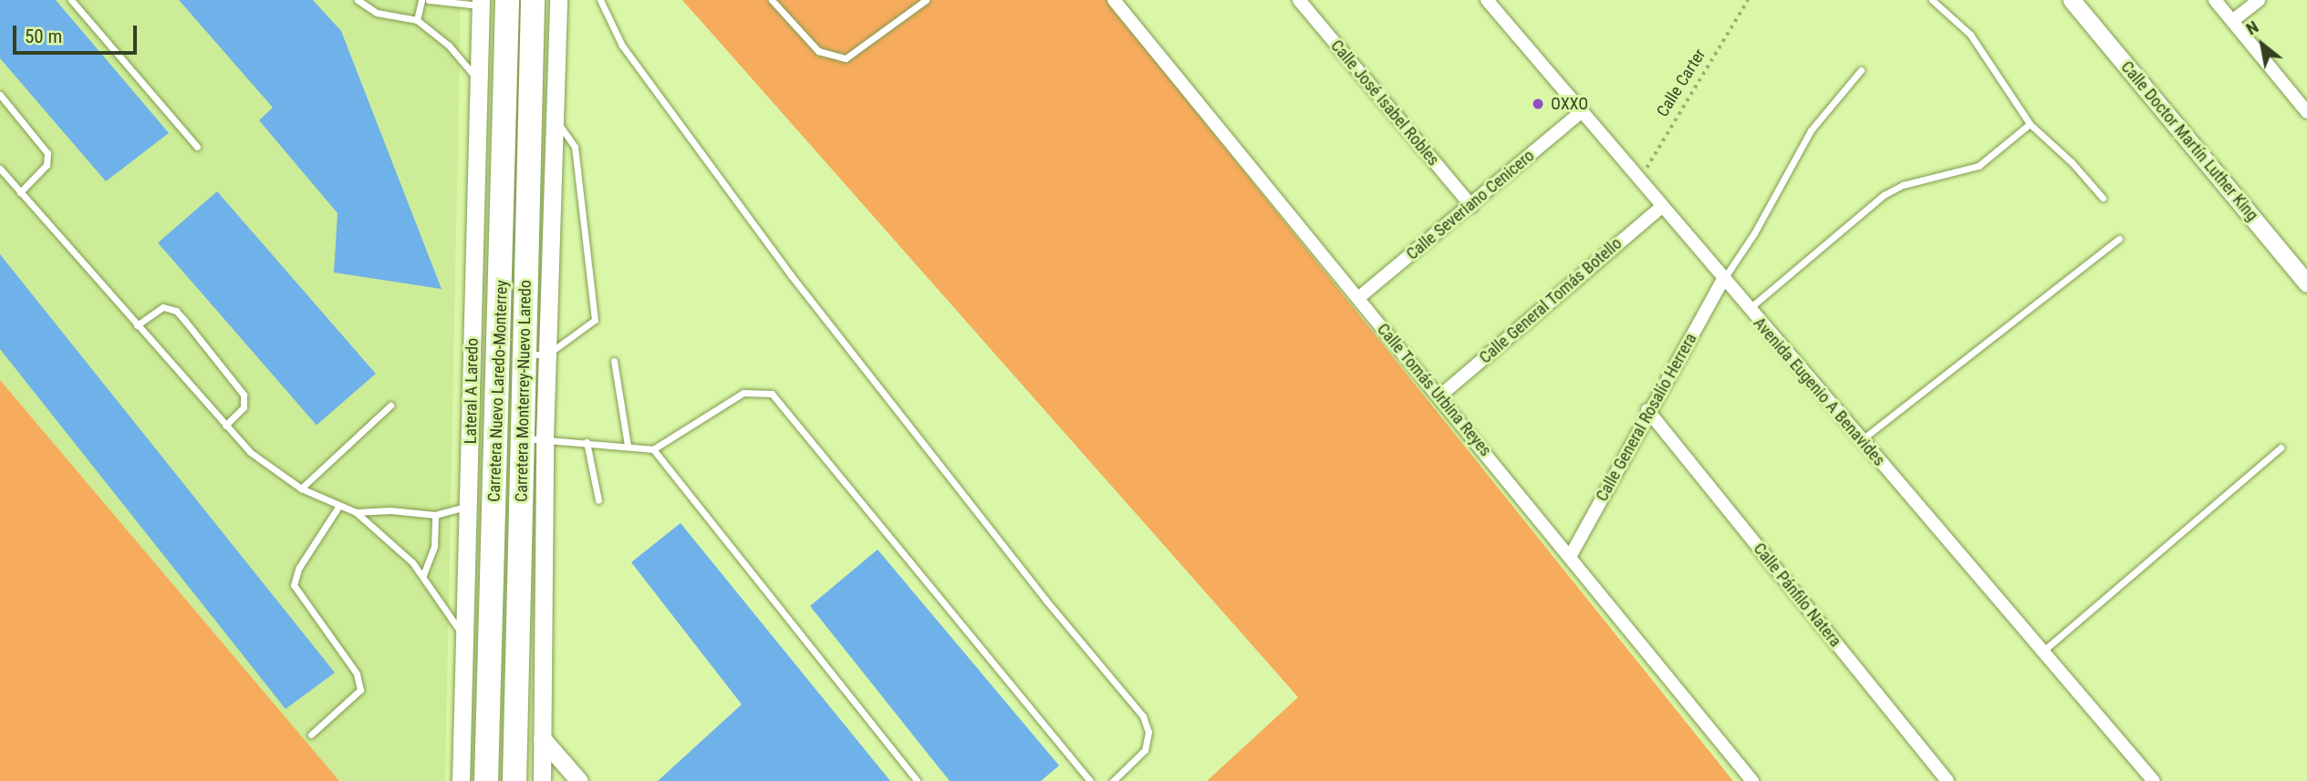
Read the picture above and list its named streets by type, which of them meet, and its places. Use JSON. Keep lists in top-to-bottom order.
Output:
{
  "streets": {
    "highway": ["Carretera Nuevo Laredo-Monterrey", "Carretera Monterrey-Nuevo Laredo"],
    "street": [
      "Calle José Isabel Robles",
      "Calle Doctor Martín Luther King",
      "Calle Severiano Cenicero",
      "Calle General Tomás Botello",
      "Calle Tomás Urbina Reyes",
      "Lateral A Laredo",
      "Avenida Eugenio A Benavides",
      "Calle General Rosalío Herrera",
      "Calle Pánfilo Natera"
    ],
    "path": ["Calle Carter"]
  },
  "crossings": [
    ["Calle Carter", "Avenida Eugenio A Benavides"],
    ["Calle José Isabel Robles", "Calle Severiano Cenicero"],
    ["Calle Severiano Cenicero", "Calle Tomás Urbina Reyes"],
    ["Calle Severiano Cenicero", "Avenida Eugenio A Benavides"],
    ["Calle General Tomás Botello", "Calle Tomás Urbina Reyes"],
    ["Calle General Tomás Botello", "Avenida Eugenio A Benavides"],
    ["Calle Tomás Urbina Reyes", "Calle General Rosalío Herrera"],
    ["Avenida Eugenio A Benavides", "Calle General Rosalío Herrera"],
    ["Calle General Rosalío Herrera", "Calle Pánfilo Natera"]
  ],
  "places": ["OXXO"],
  "scale_bar": "50 m",
  "north": "top left"
}
